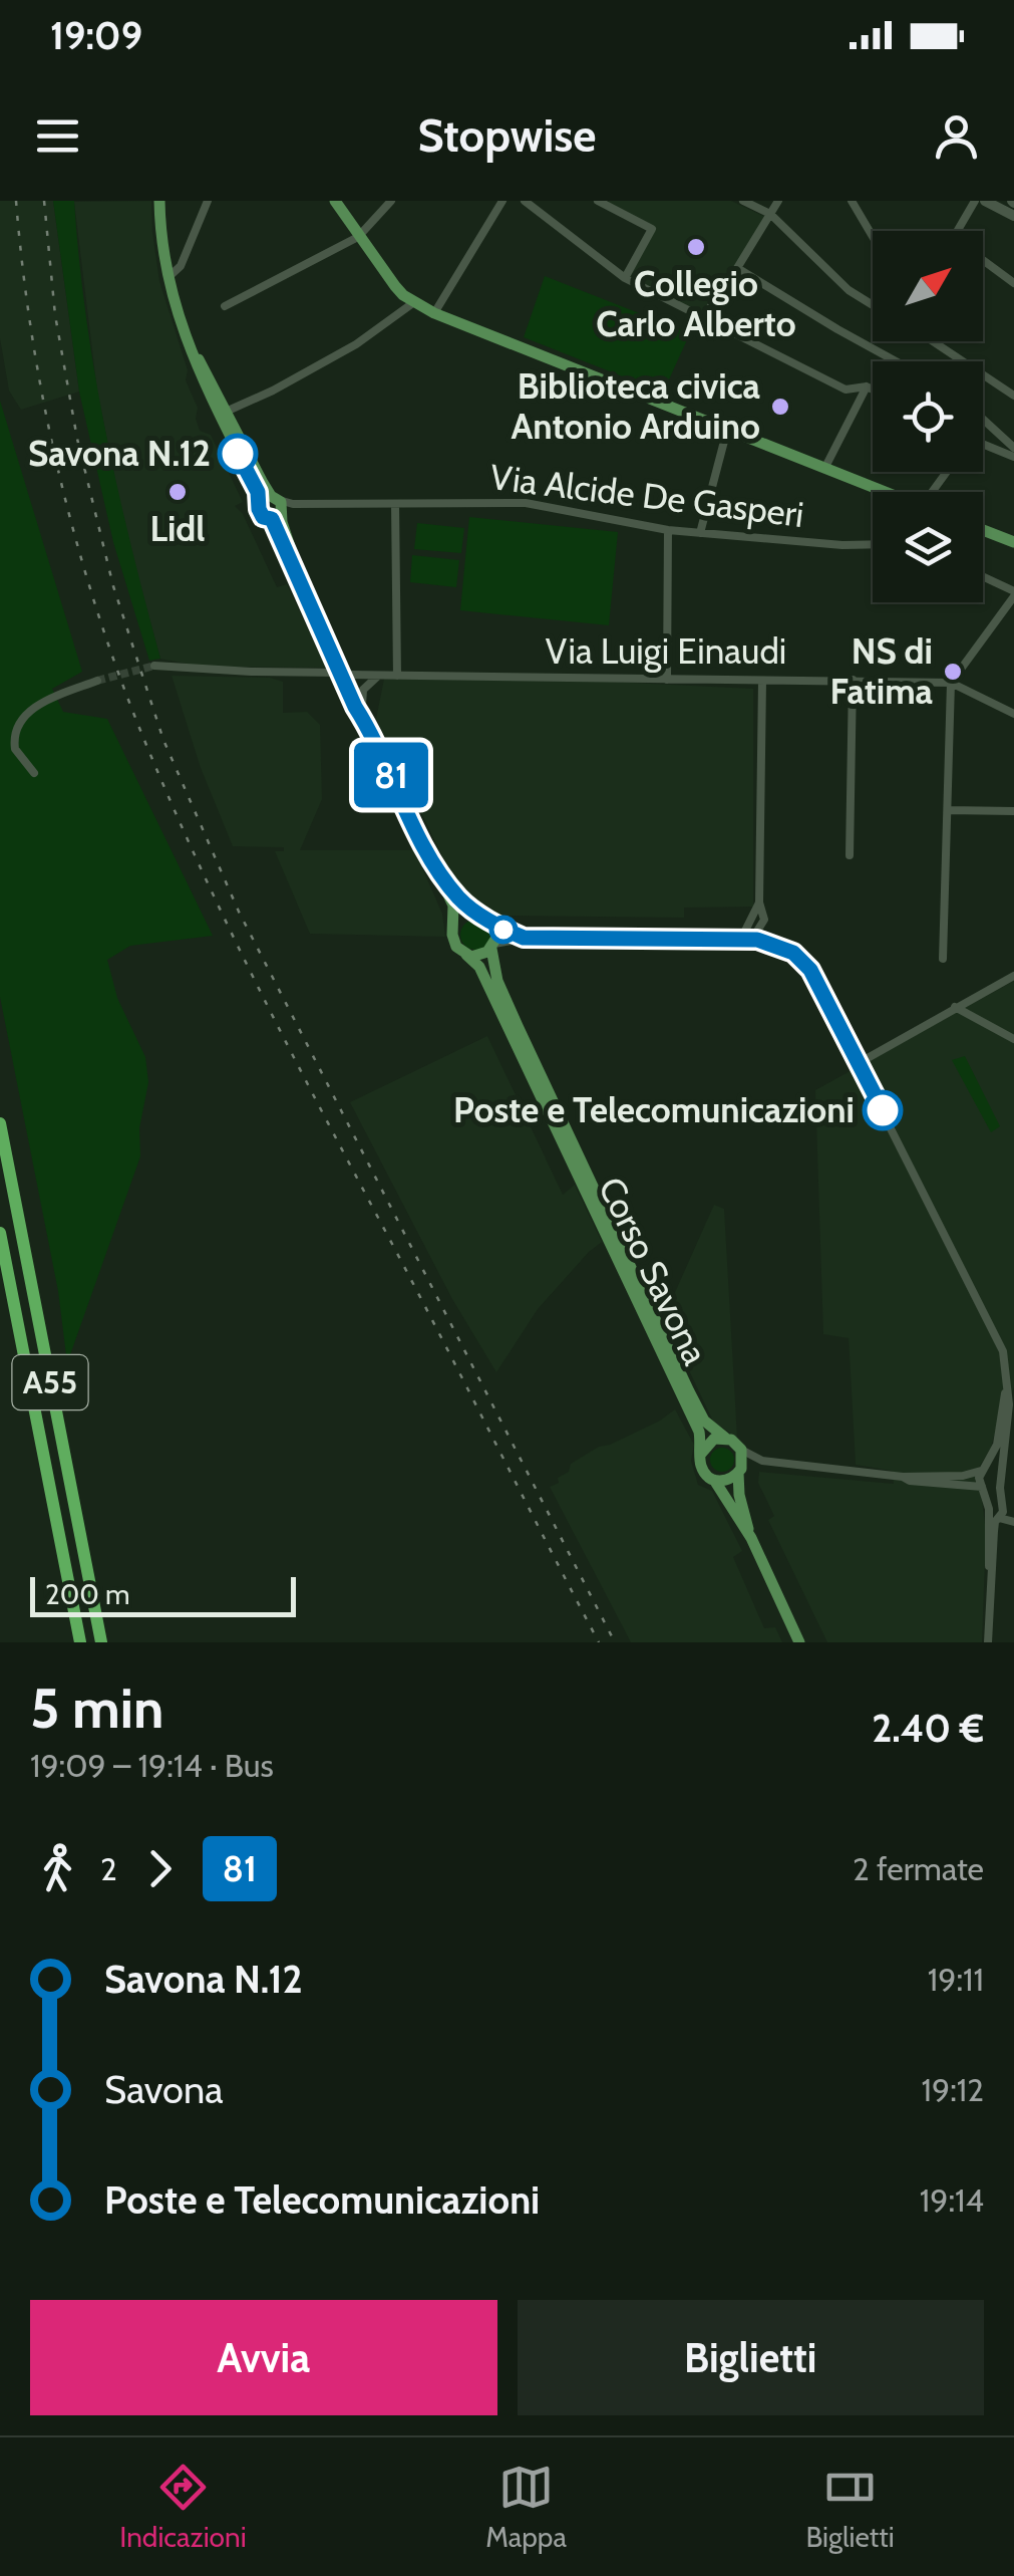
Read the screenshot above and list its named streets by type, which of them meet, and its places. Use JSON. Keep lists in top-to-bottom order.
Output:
{
  "streets": {
    "highway": ["A55"],
    "main road": ["Corso Savona"],
    "street": ["Via Alcide De Gasperi", "Via Luigi Einaudi"]
  },
  "places": [
    "Collegio Carlo Alberto",
    "Biblioteca civica Antonio Arduino",
    "Savona N.12",
    "Lidl",
    "NS di Fatima",
    "Poste e Telecomunicazioni"
  ],
  "lines": ["bus line 81"],
  "scale_bar": "200 m",
  "north": "top right",
  "page": {
    "status": "19:09",
    "header": "Stopwise",
    "on_map": "81",
    "scale": "200 m",
    "heading": ["5 min", "19:09 – 19:14 · Bus", "2.40 €"],
    "legs": ["2", "81", "2 fermate"],
    "list": [
      {
        "name": "Savona N.12",
        "value": "19:11"
      },
      {
        "name": "Savona",
        "value": "19:12"
      },
      {
        "name": "Poste e Telecomunicazioni",
        "value": "19:14"
      }
    ],
    "buttons": ["Avvia", "Biglietti"],
    "tabs": ["Indicazioni", "Mappa", "Biglietti"]
  }
}
